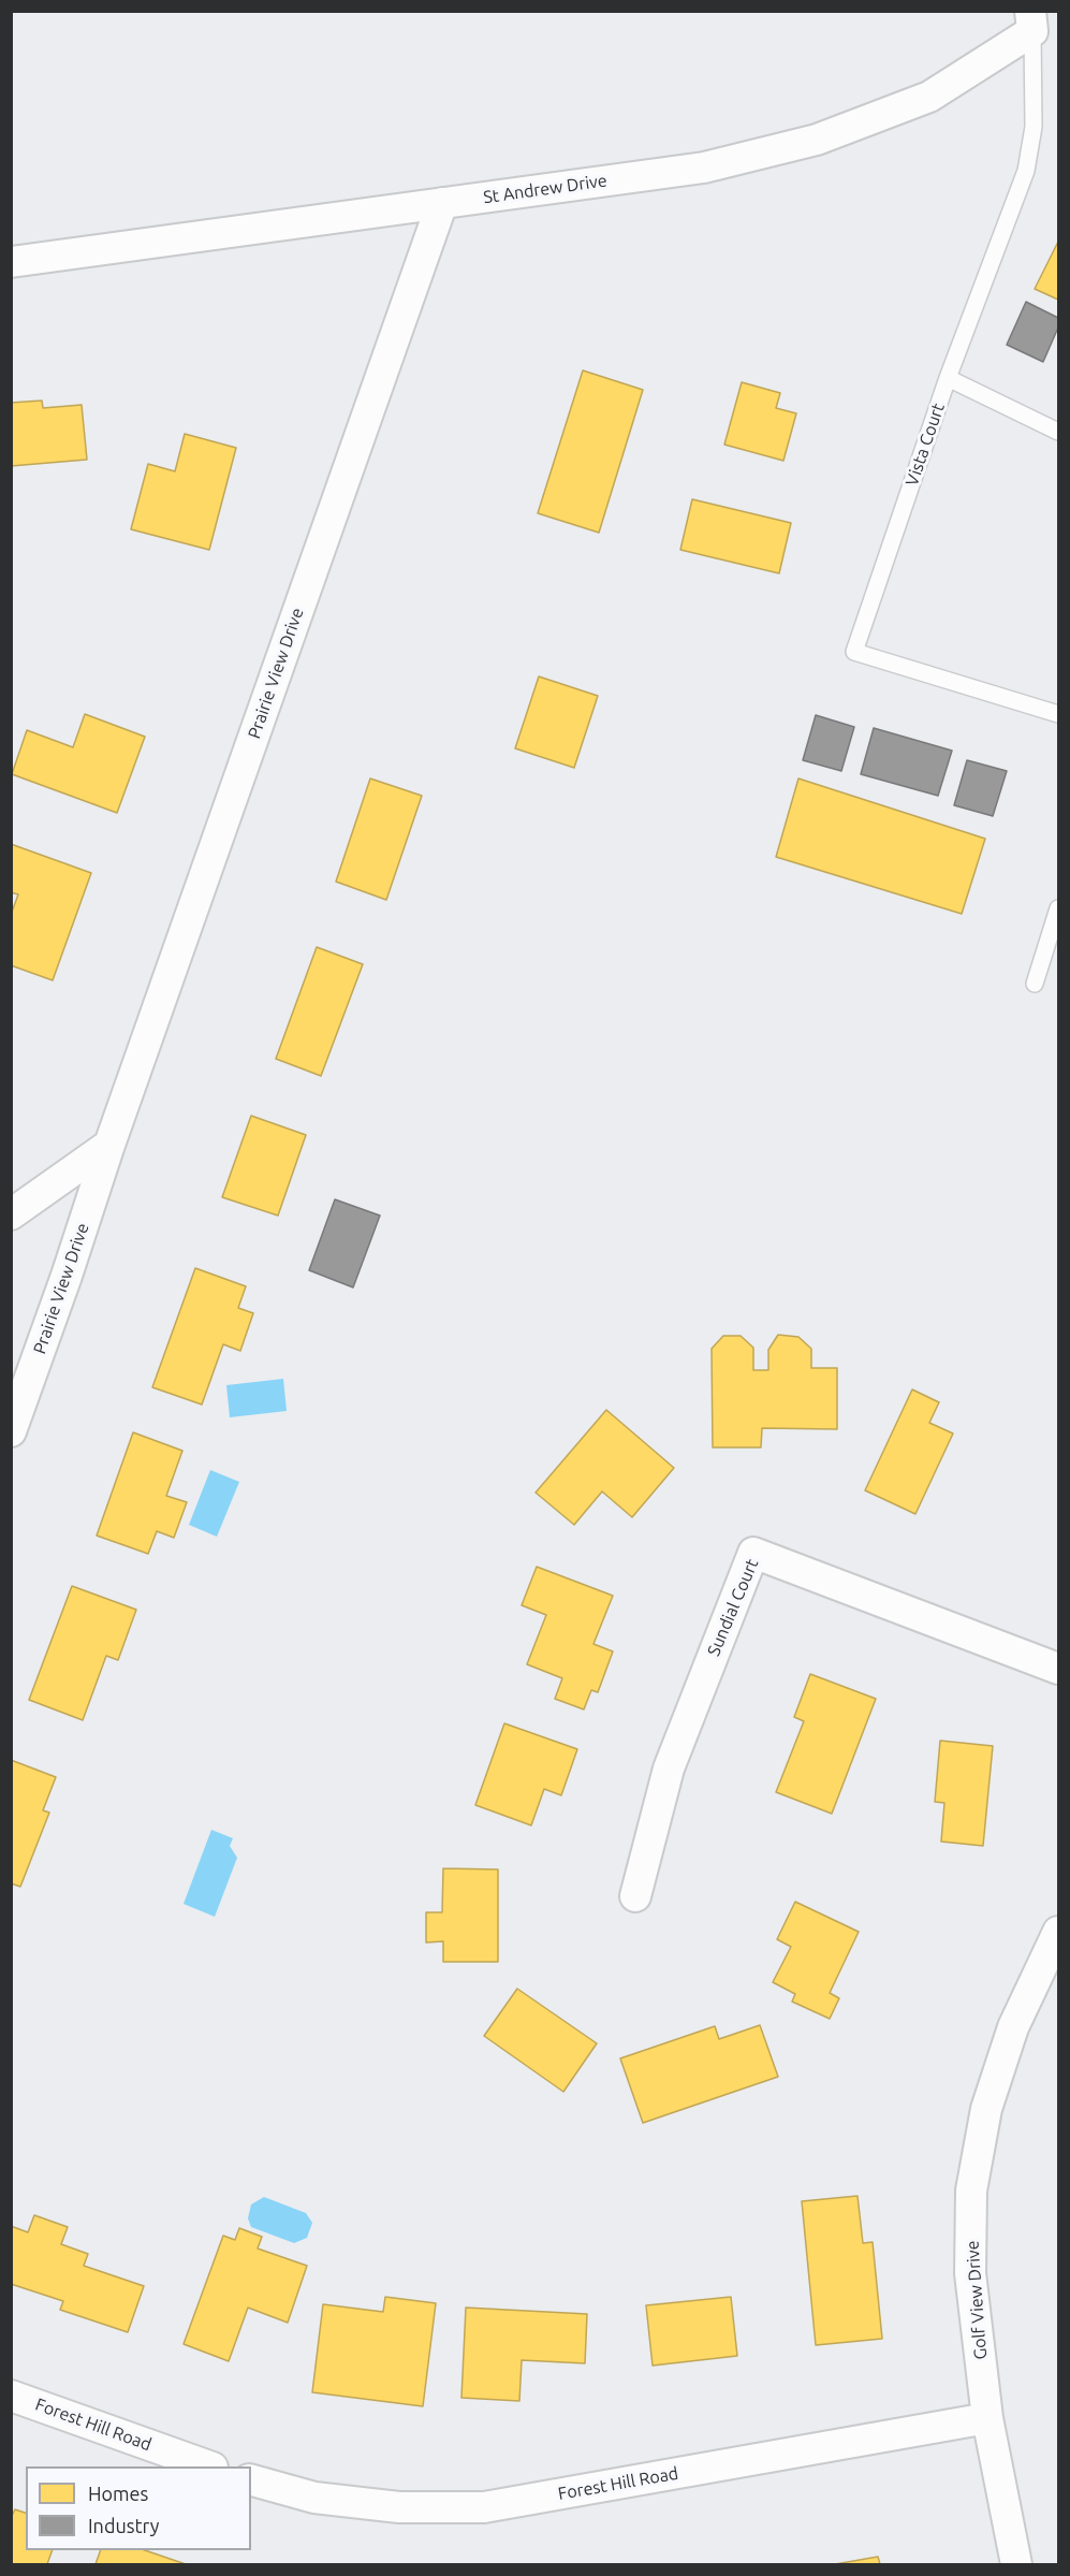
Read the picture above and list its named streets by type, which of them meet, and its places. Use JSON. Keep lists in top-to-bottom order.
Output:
{
  "streets": {
    "street": [
      "St Andrew Drive",
      "Prairie View Drive",
      "Sundial Court",
      "Golf View Drive",
      "Forest Hill Road"
    ],
    "lane": ["Vista Court"]
  },
  "crossings": [
    ["St Andrew Drive", "Vista Court"],
    ["St Andrew Drive", "Prairie View Drive"],
    ["Golf View Drive", "Forest Hill Road"]
  ],
  "legend": ["Homes", "Industry"]
}
